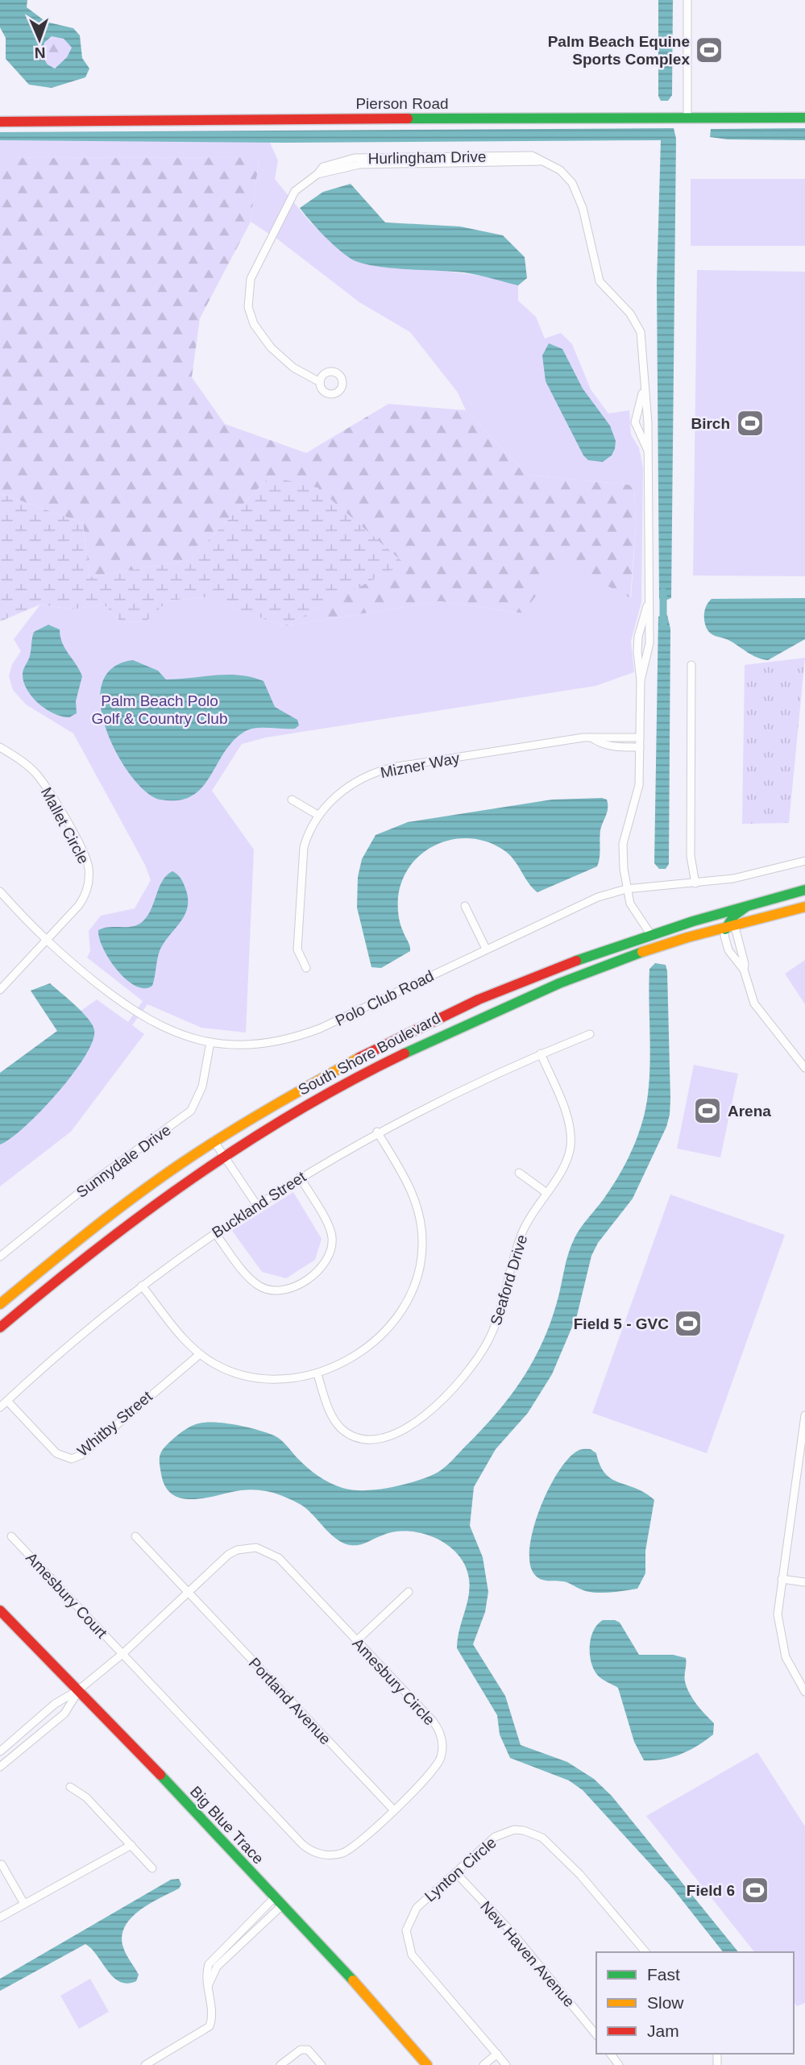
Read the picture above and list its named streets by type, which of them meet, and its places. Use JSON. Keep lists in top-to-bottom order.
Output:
{
  "streets": {
    "street": [
      "Pierson Road",
      "Hurlingham Drive",
      "Mizner Way",
      "Mallet Circle",
      "Polo Club Road",
      "South Shore Boulevard",
      "Sunnydale Drive",
      "Buckland Street",
      "Seaford Drive",
      "Whitby Street",
      "Amesbury Court",
      "Amesbury Circle",
      "Portland Avenue",
      "Big Blue Trace",
      "Lynton Circle",
      "New Haven Avenue"
    ]
  },
  "crossings": [
    ["Hurlingham Drive", "Mizner Way"],
    ["Hurlingham Drive", "Polo Club Road"],
    ["Hurlingham Drive", "South Shore Boulevard"],
    ["Mallet Circle", "Polo Club Road"],
    ["Polo Club Road", "Sunnydale Drive"],
    ["Buckland Street", "Seaford Drive"],
    ["Buckland Street", "Whitby Street"],
    ["Amesbury Court", "Amesbury Circle"],
    ["Amesbury Circle", "Portland Avenue"],
    ["Amesbury Circle", "Big Blue Trace"],
    ["Lynton Circle", "New Haven Avenue"]
  ],
  "parks": ["Palm Beach Polo Golf & Country Club"],
  "places": {
    "sports": [
      "Palm Beach Equine Sports Complex",
      "Birch",
      "Arena",
      "Field 5 - GVC",
      "Field 6"
    ]
  },
  "legend": ["Fast", "Slow", "Jam"],
  "north": "bottom"
}
